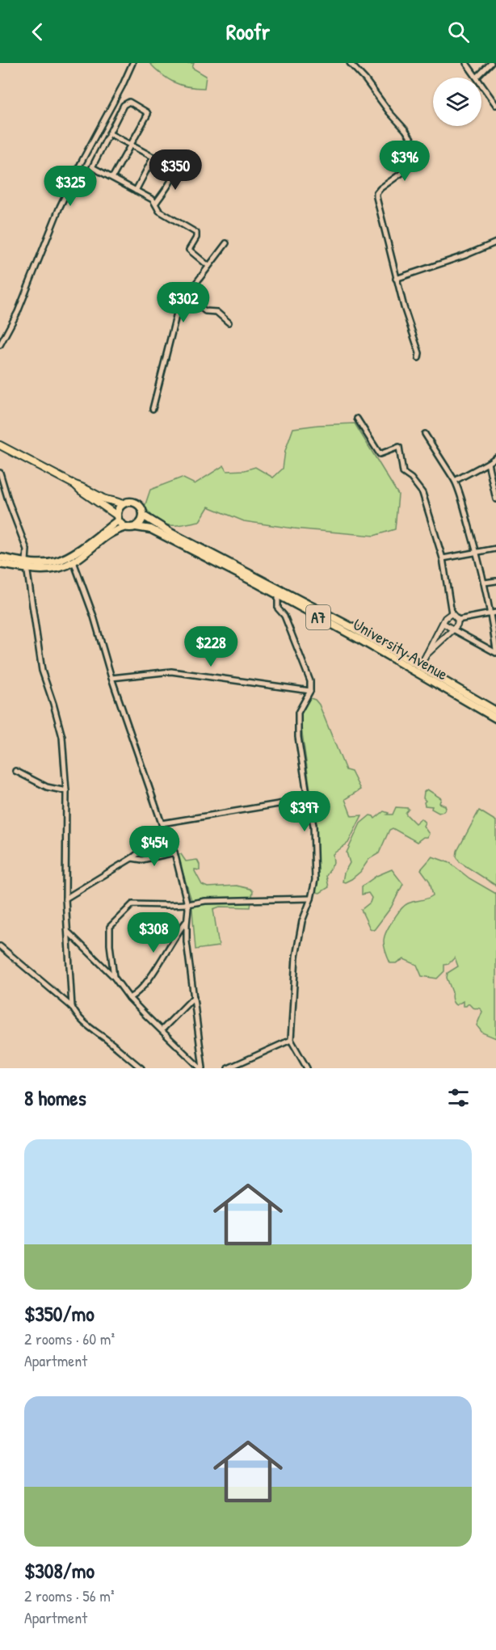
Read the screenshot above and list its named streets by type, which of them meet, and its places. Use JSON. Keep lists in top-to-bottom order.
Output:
{
  "streets": {
    "highway": ["A7", "University Avenue"]
  },
  "crossings": [
    ["A7", "University Avenue"]
  ],
  "page": {
    "header": "Roofr",
    "price": [
      "$396",
      "$350",
      "$325",
      "$302",
      "$228",
      "$397",
      "$454",
      "$308"
    ],
    "heading": "8 homes",
    "list": [
      {
        "name": "$350/mo",
        "note": "2 rooms · 60 m² · Apartment"
      },
      {
        "name": "$308/mo",
        "note": "2 rooms · 56 m² · Apartment"
      }
    ]
  }
}
